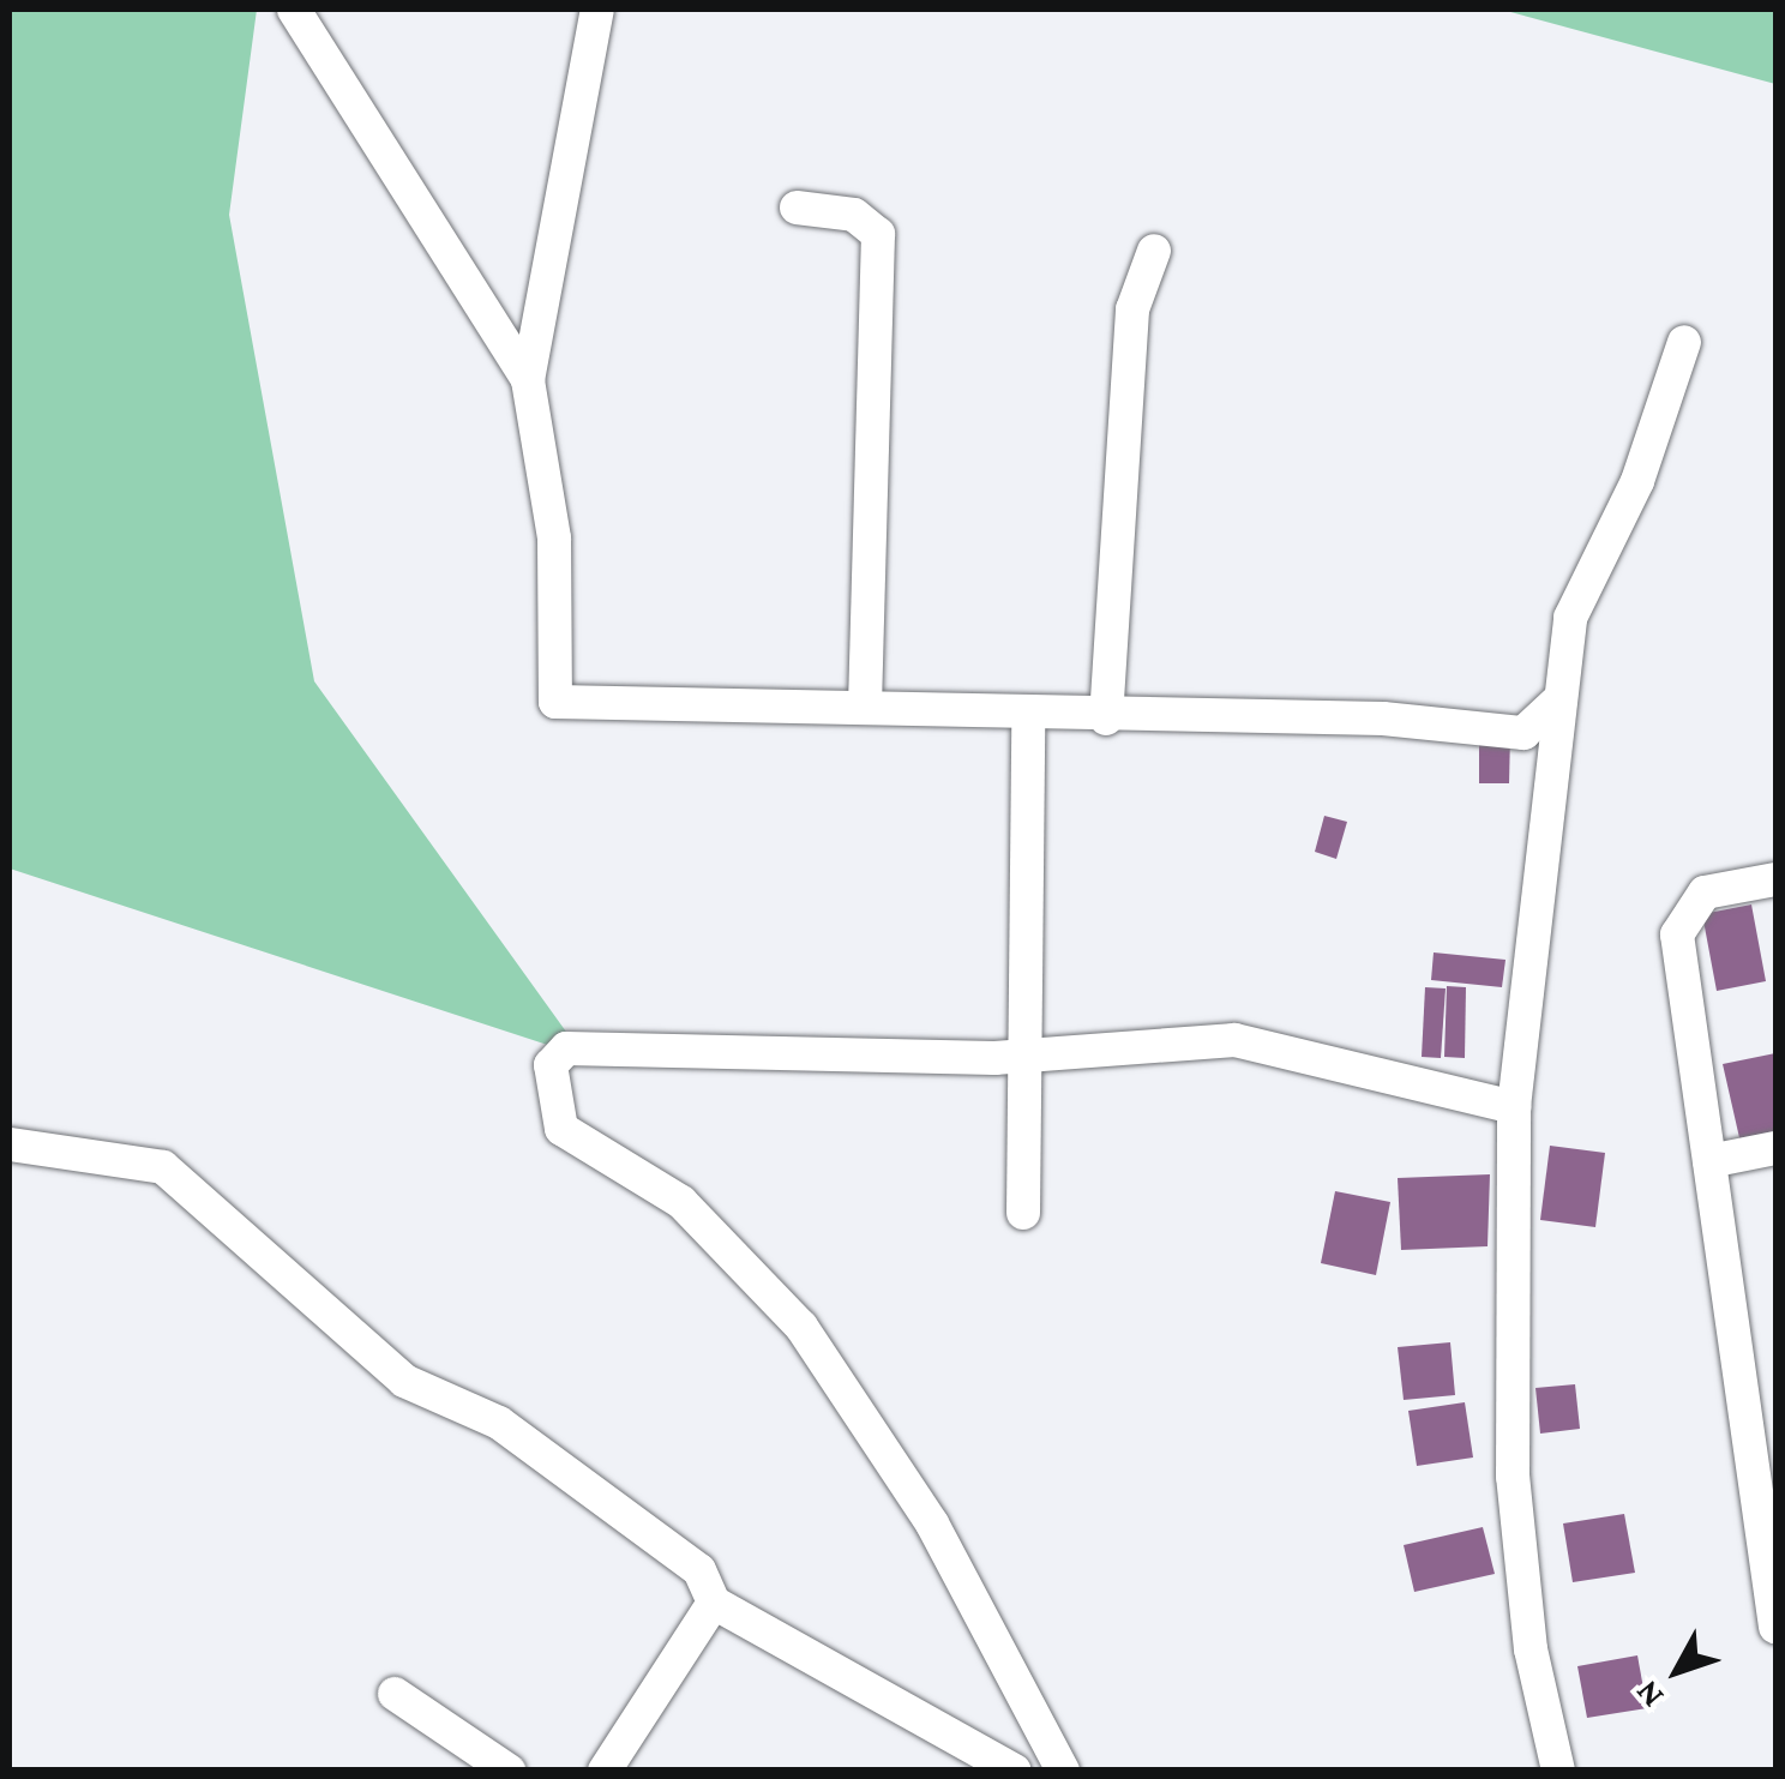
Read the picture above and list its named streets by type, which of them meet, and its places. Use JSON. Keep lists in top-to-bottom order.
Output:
{
  "north": "bottom left"
}
